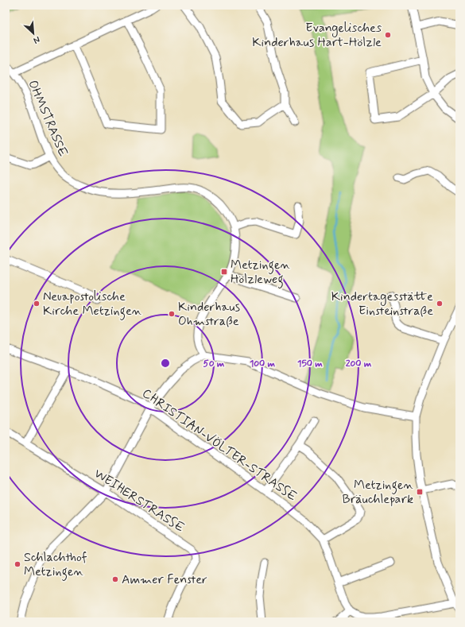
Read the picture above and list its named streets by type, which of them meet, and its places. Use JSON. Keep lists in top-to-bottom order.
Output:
{
  "streets": {
    "street": ["OHMSTRASSE", "CHRISTIAN-VÖLTER-STRASSE", "WEIHERSTRASSE"]
  },
  "places": {
    "other": [
      "Evangelisches Kinderhaus Hart-Hölzle",
      "Neuapostolische Kirche Metzingen",
      "Kindertagesstätte Einsteinstraße",
      "Kinderhaus Ohmstraße",
      "Schlachthof Metzingen",
      "Ammer Fenster"
    ],
    "transit": ["Metzingen Hölzleweg", "Metzingen Bräuchlepark"]
  },
  "north": "bottom right",
  "rings": [
    "50 m",
    "100 m",
    "150 m",
    "200 m"
  ]
}
